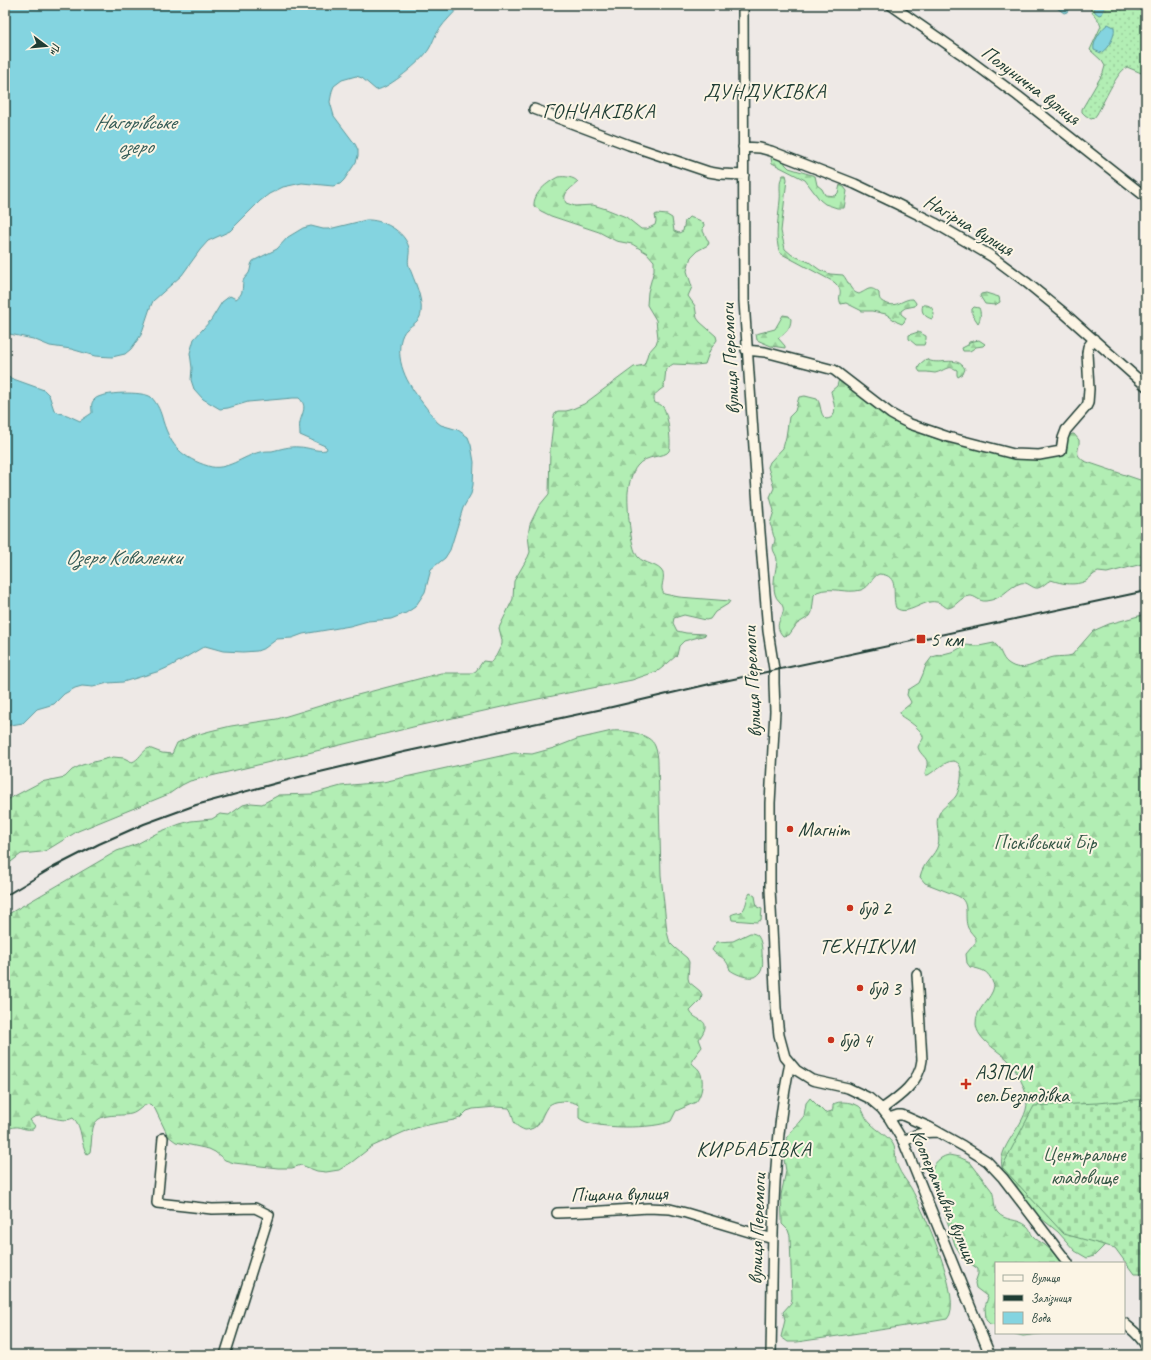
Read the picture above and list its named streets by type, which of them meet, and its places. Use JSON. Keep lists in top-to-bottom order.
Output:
{
  "streets": {
    "street": [
      "Полунична вулиця",
      "Нагірна вулиця",
      "вулиця Перемоги",
      "Піщана вулиця",
      "Кооперативна вулиця"
    ]
  },
  "crossings": [
    ["Нагірна вулиця", "вулиця Перемоги"],
    ["вулиця Перемоги", "Піщана вулиця"],
    ["вулиця Перемоги", "Кооперативна вулиця"]
  ],
  "districts": [
    "ДУНДУКІВКА",
    "ГОНЧАКІВКА",
    "ТЕХНІКУМ",
    "КИРБАБІВКА"
  ],
  "water": ["Нагорівське озеро", "Озеро Коваленки"],
  "parks": ["Пісківський Бір", "Центральне кладовище"],
  "places": {
    "transit": ["5 км"],
    "other": [
      "Магніт",
      "буд 2",
      "буд 3",
      "буд 4"
    ],
    "health": ["АЗПСМ сел.Безлюдівка"]
  },
  "legend": ["Вулиця", "Залізниця", "Вода"],
  "north": "right"
}
